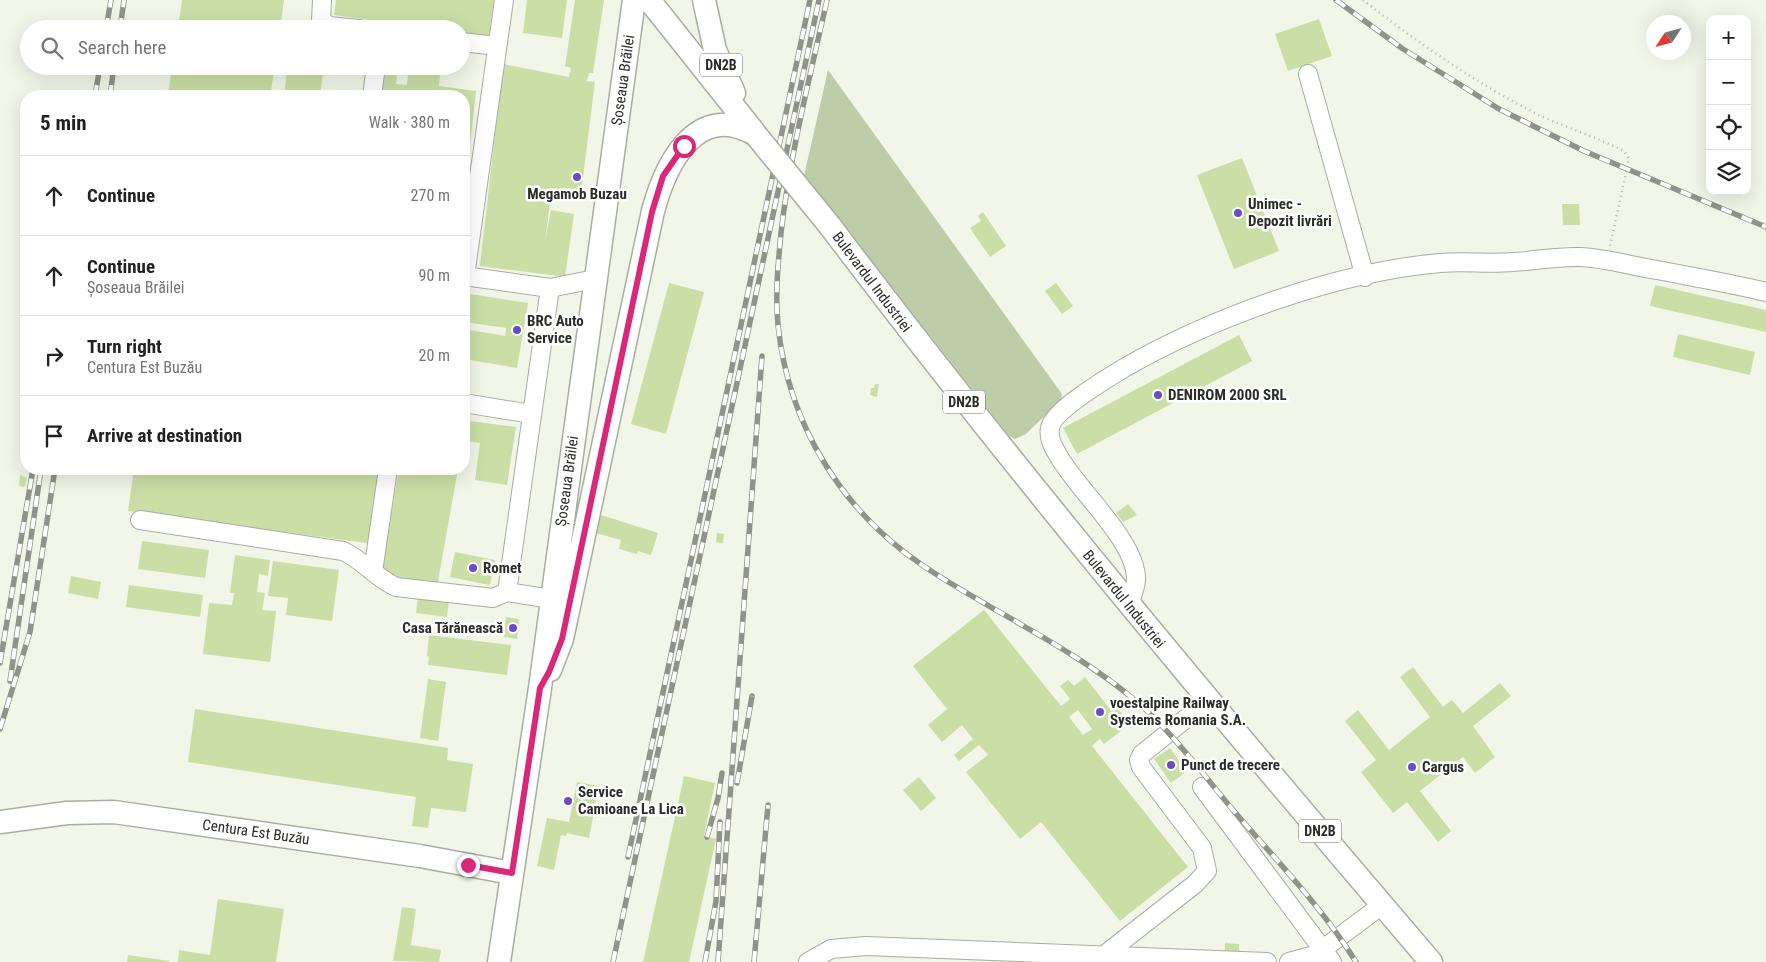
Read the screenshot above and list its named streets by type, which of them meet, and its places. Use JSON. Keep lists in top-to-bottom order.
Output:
{
  "streets": {
    "main road": [
      "DN2B",
      "Șoseaua Brăilei",
      "Bulevardul Industriei",
      "Centura Est Buzău"
    ]
  },
  "crossings": [
    ["DN2B", "Șoseaua Brăilei"],
    ["DN2B", "Bulevardul Industriei"],
    ["Șoseaua Brăilei", "Centura Est Buzău"]
  ],
  "places": [
    "Megamob Buzau",
    "Unimec - Depozit livrări",
    "BRC Auto Service",
    "DENIROM 2000 SRL",
    "Romet",
    "Casa Tărănească",
    "voestalpine Railway Systems Romania S.A.",
    "Punct de trecere",
    "Cargus",
    "Service Camioane La Lica"
  ],
  "north": "bottom left",
  "page": {
    "map_buttons": ["+", "−"],
    "search": "Search here",
    "heading": ["5 min", "Walk · 380 m"],
    "list": [
      ["Continue", "270 m"],
      ["Continue", "Șoseaua Brăilei", "90 m"],
      ["Turn right", "Centura Est Buzău", "20 m"],
      "Arrive at destination"
    ]
  }
}
